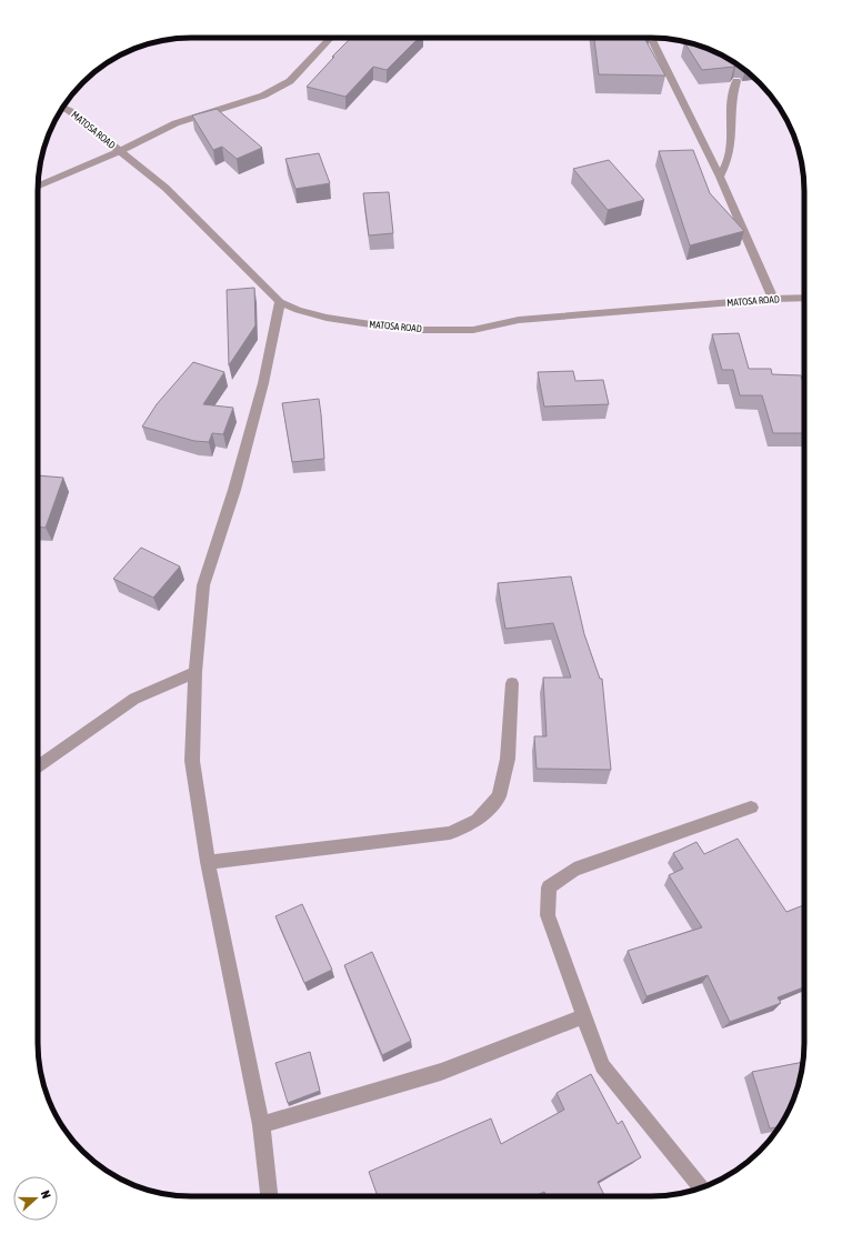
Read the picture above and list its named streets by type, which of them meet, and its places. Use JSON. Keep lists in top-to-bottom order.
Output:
{
  "streets": {
    "street": ["MATOSA ROAD"]
  },
  "north": "right"
}
